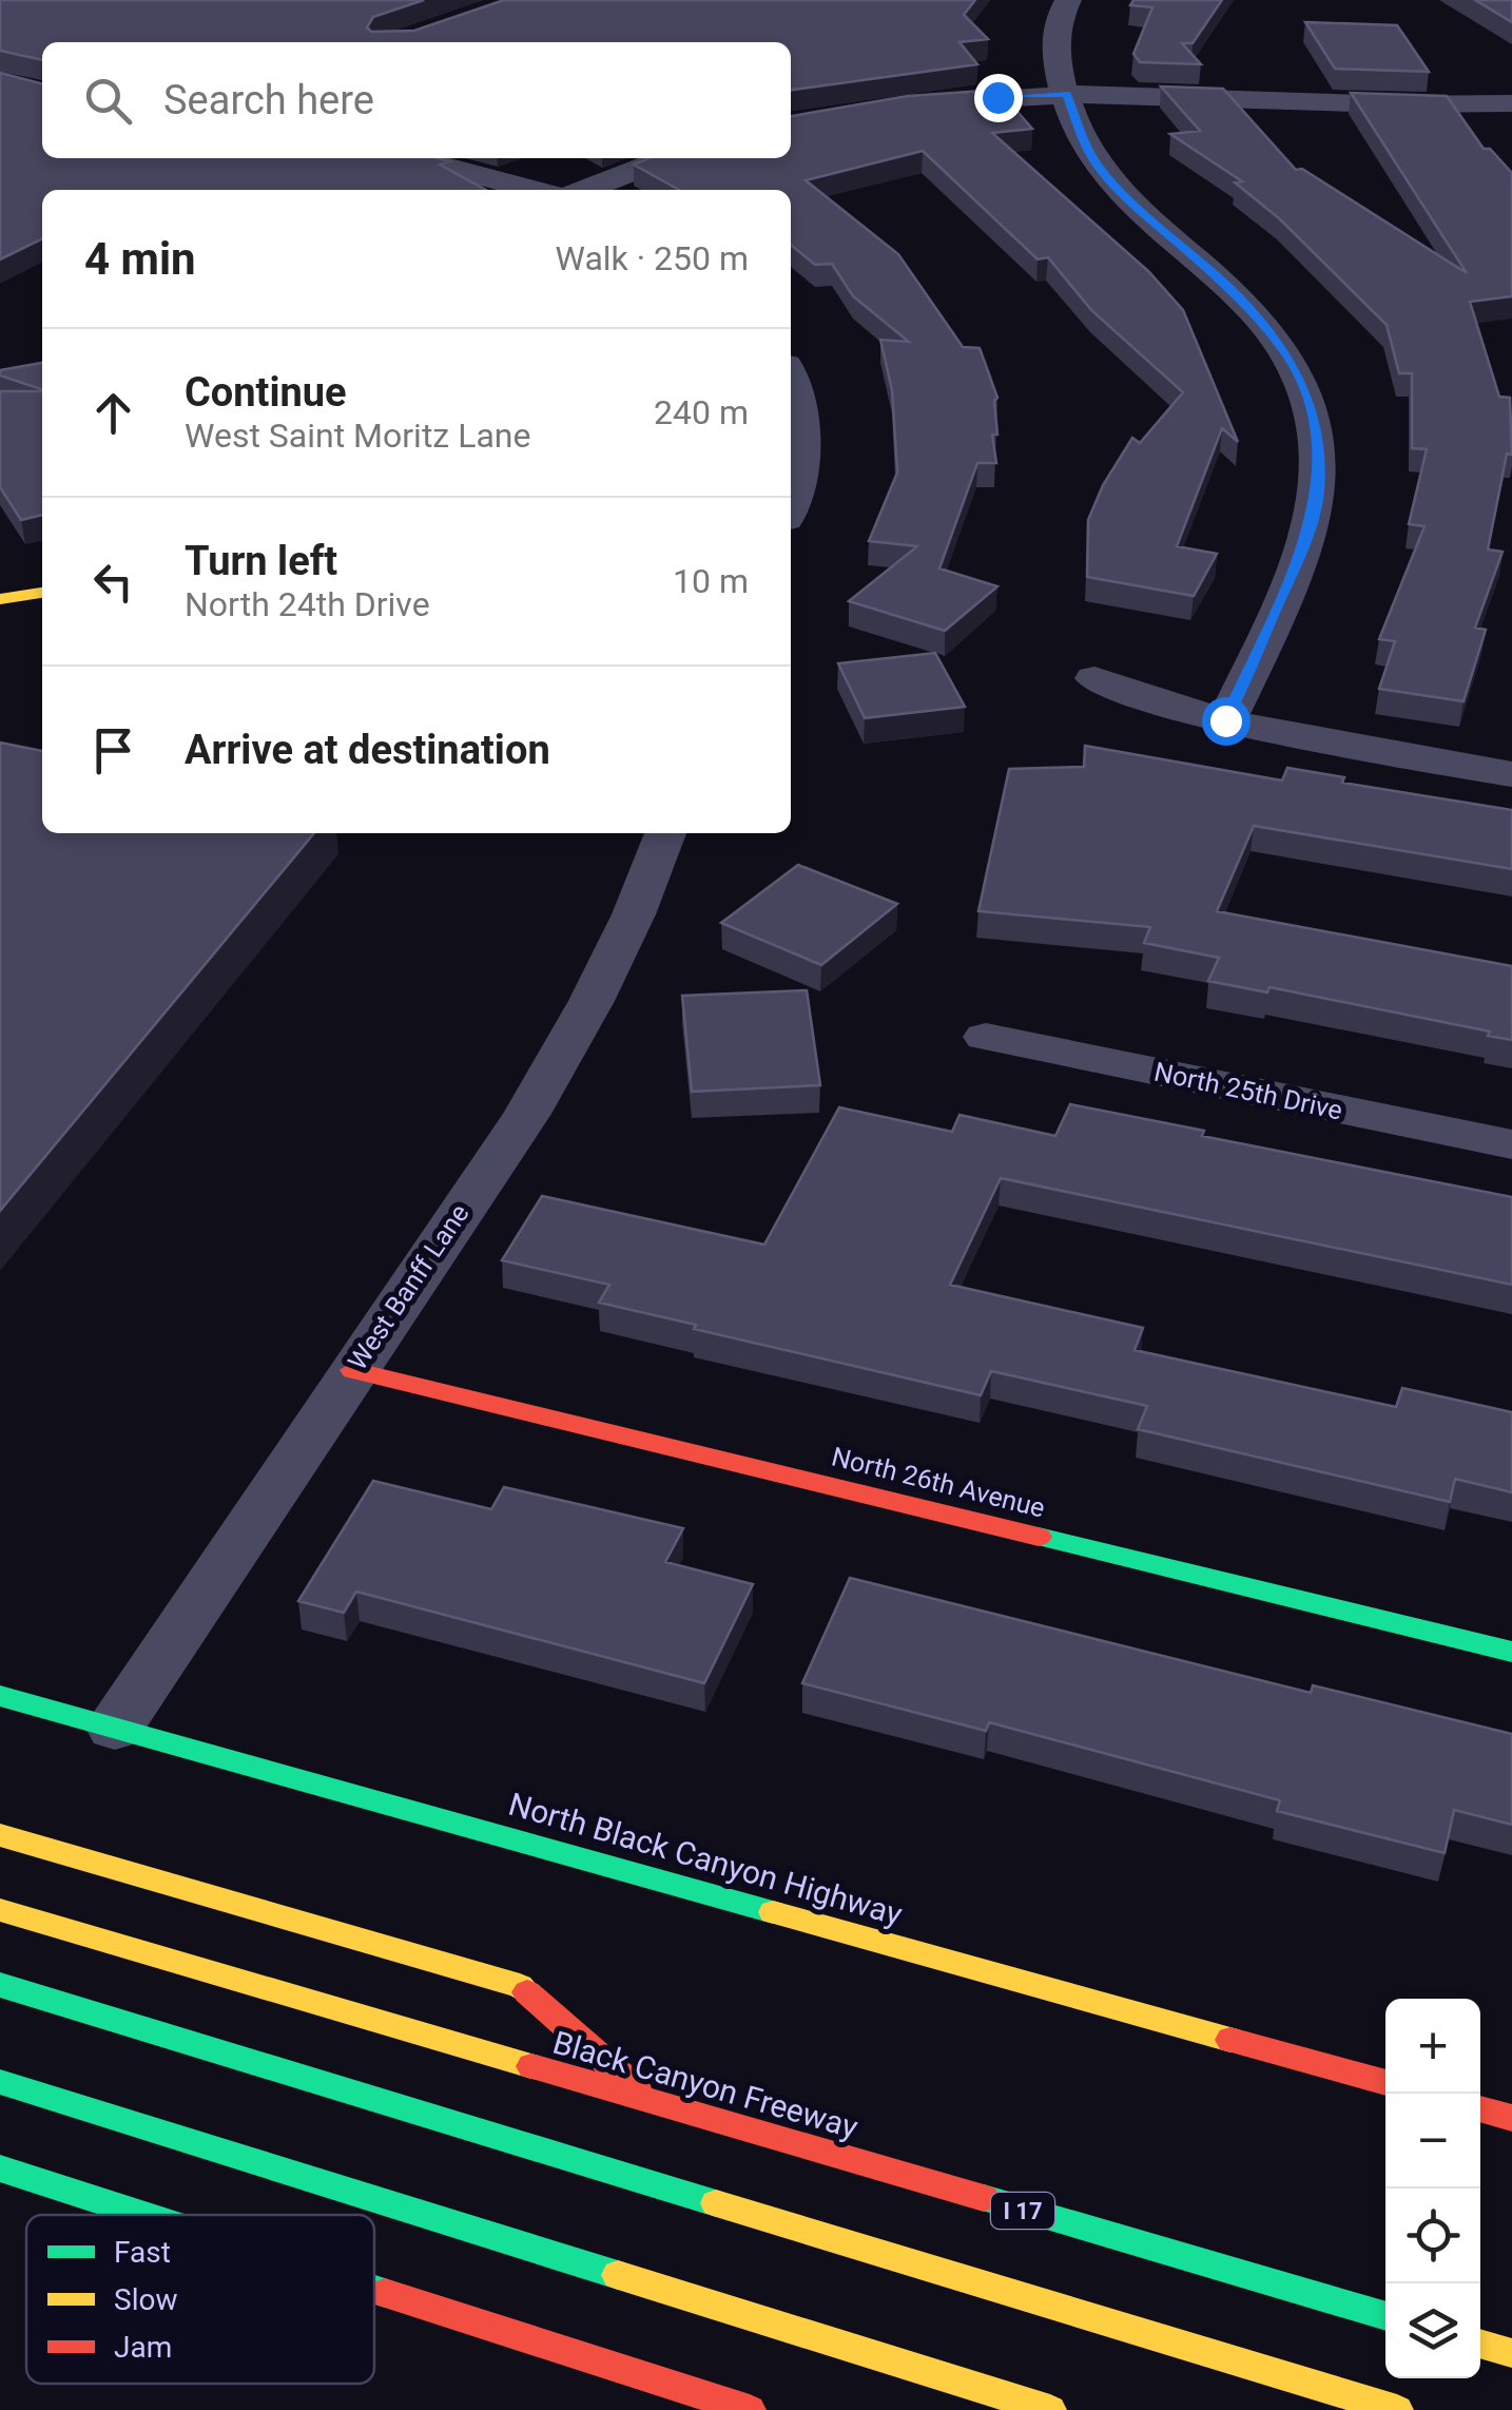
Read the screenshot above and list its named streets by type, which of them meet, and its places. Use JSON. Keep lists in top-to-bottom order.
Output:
{
  "streets": {
    "main road": [
      "North 26th Avenue",
      "North Black Canyon Highway",
      "Black Canyon Freeway",
      "I 17"
    ],
    "street": ["North 25th Drive", "West Banff Lane"]
  },
  "crossings": [
    ["West Banff Lane", "North 26th Avenue"],
    ["West Banff Lane", "North Black Canyon Highway"]
  ],
  "legend": ["Fast", "Slow", "Jam"],
  "page": {
    "search": "Search here",
    "heading": ["4 min", "Walk · 250 m"],
    "list": [
      ["Continue", "West Saint Moritz Lane", "240 m"],
      ["Turn left", "North 24th Drive", "10 m"],
      "Arrive at destination"
    ],
    "map_buttons": ["+", "−"]
  }
}
